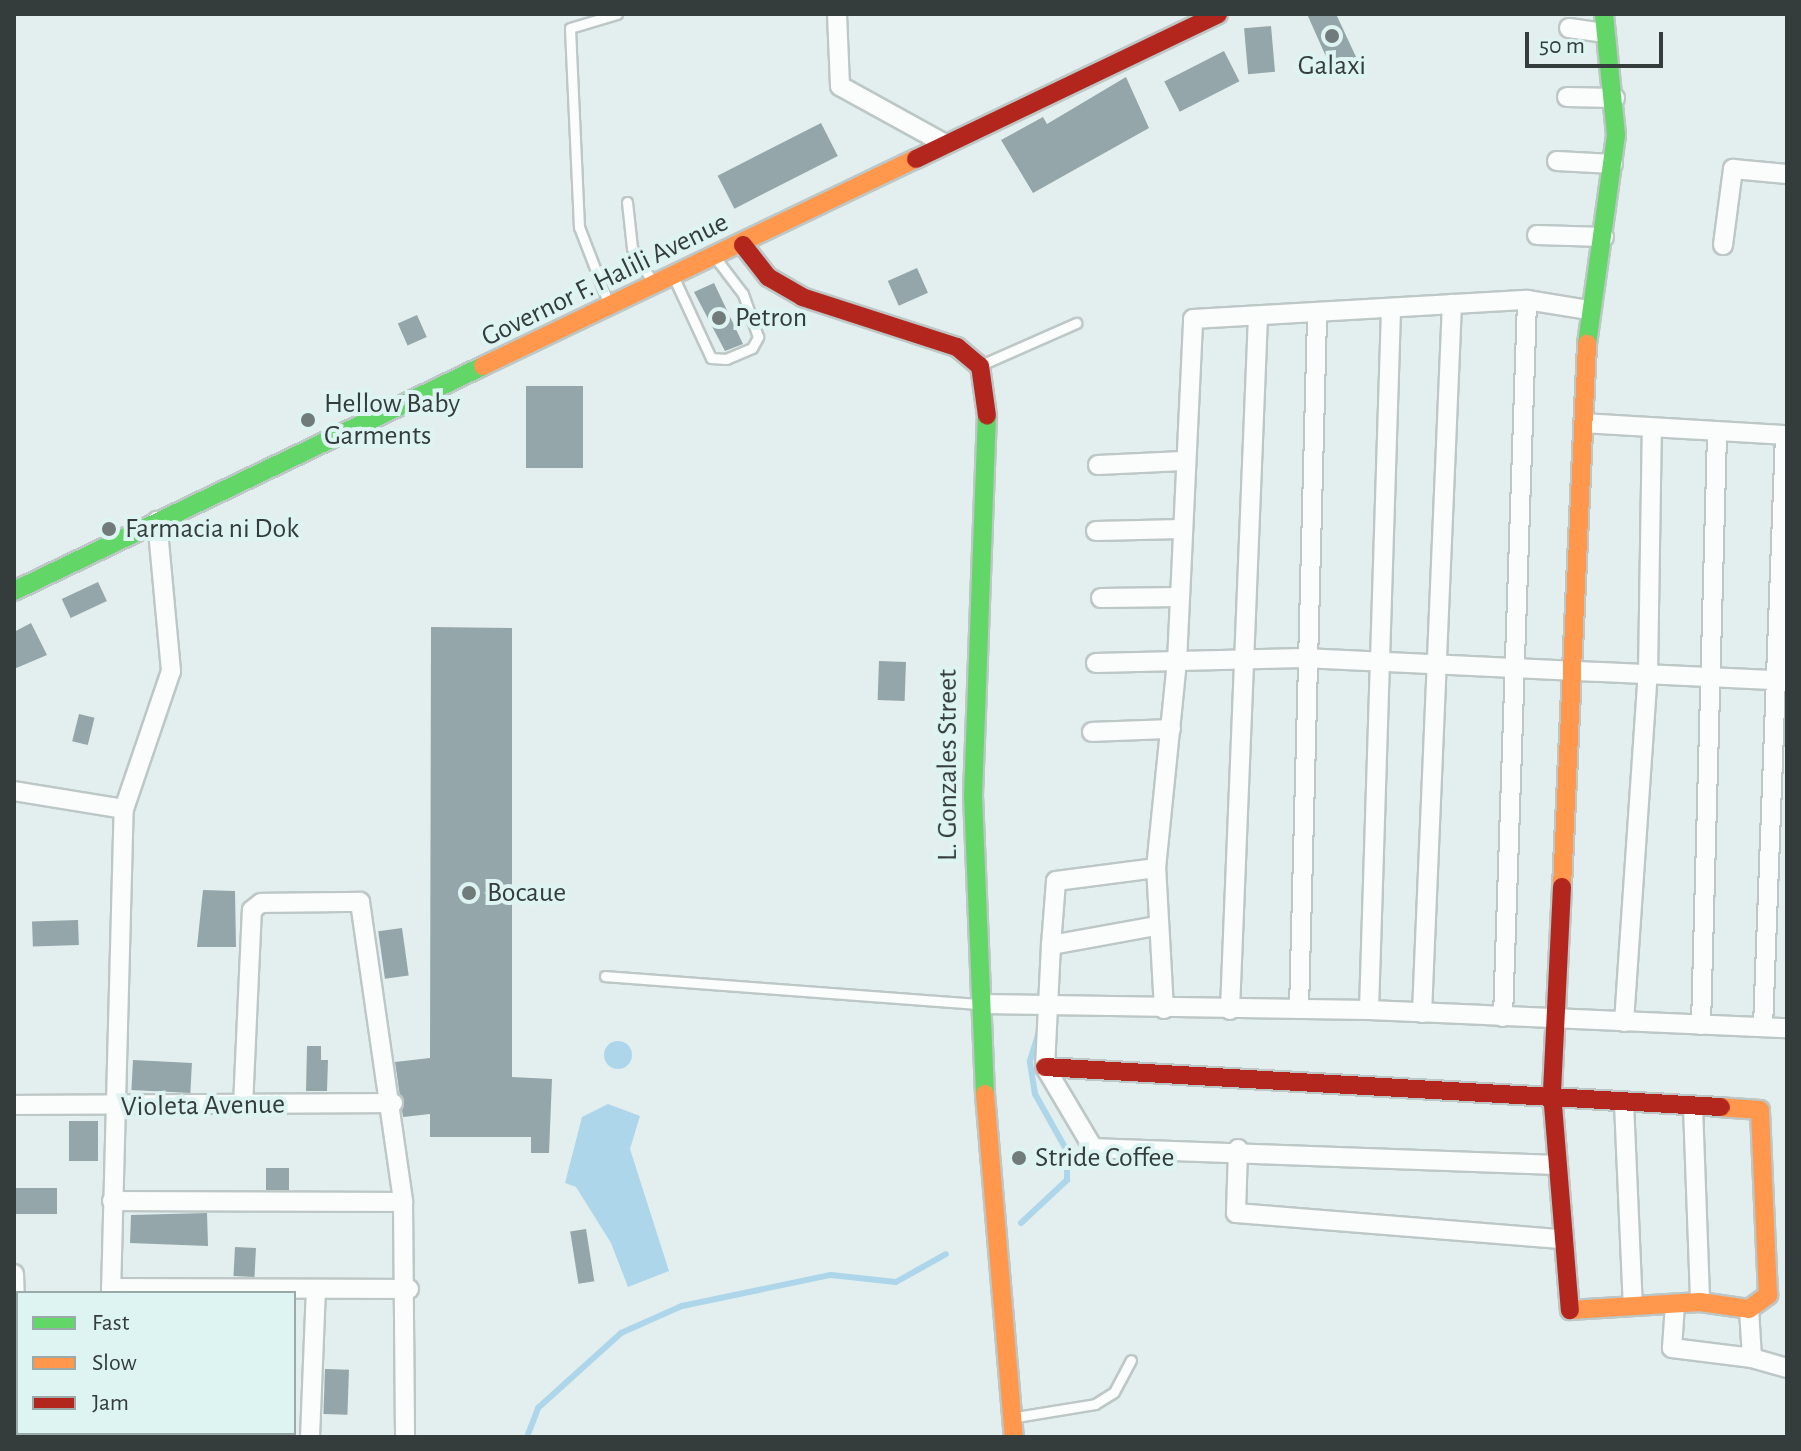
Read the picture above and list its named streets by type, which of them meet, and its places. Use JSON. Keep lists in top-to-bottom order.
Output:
{
  "streets": {
    "street": ["Governor F. Halili Avenue", "L. Gonzales Street", "Violeta Avenue"]
  },
  "places": [
    "Galaxi",
    "Petron",
    "Hellow Baby Garments",
    "Farmacia ni Dok",
    "Bocaue",
    "Stride Coffee"
  ],
  "legend": ["Fast", "Slow", "Jam"],
  "scale_bar": "50 m"
}
